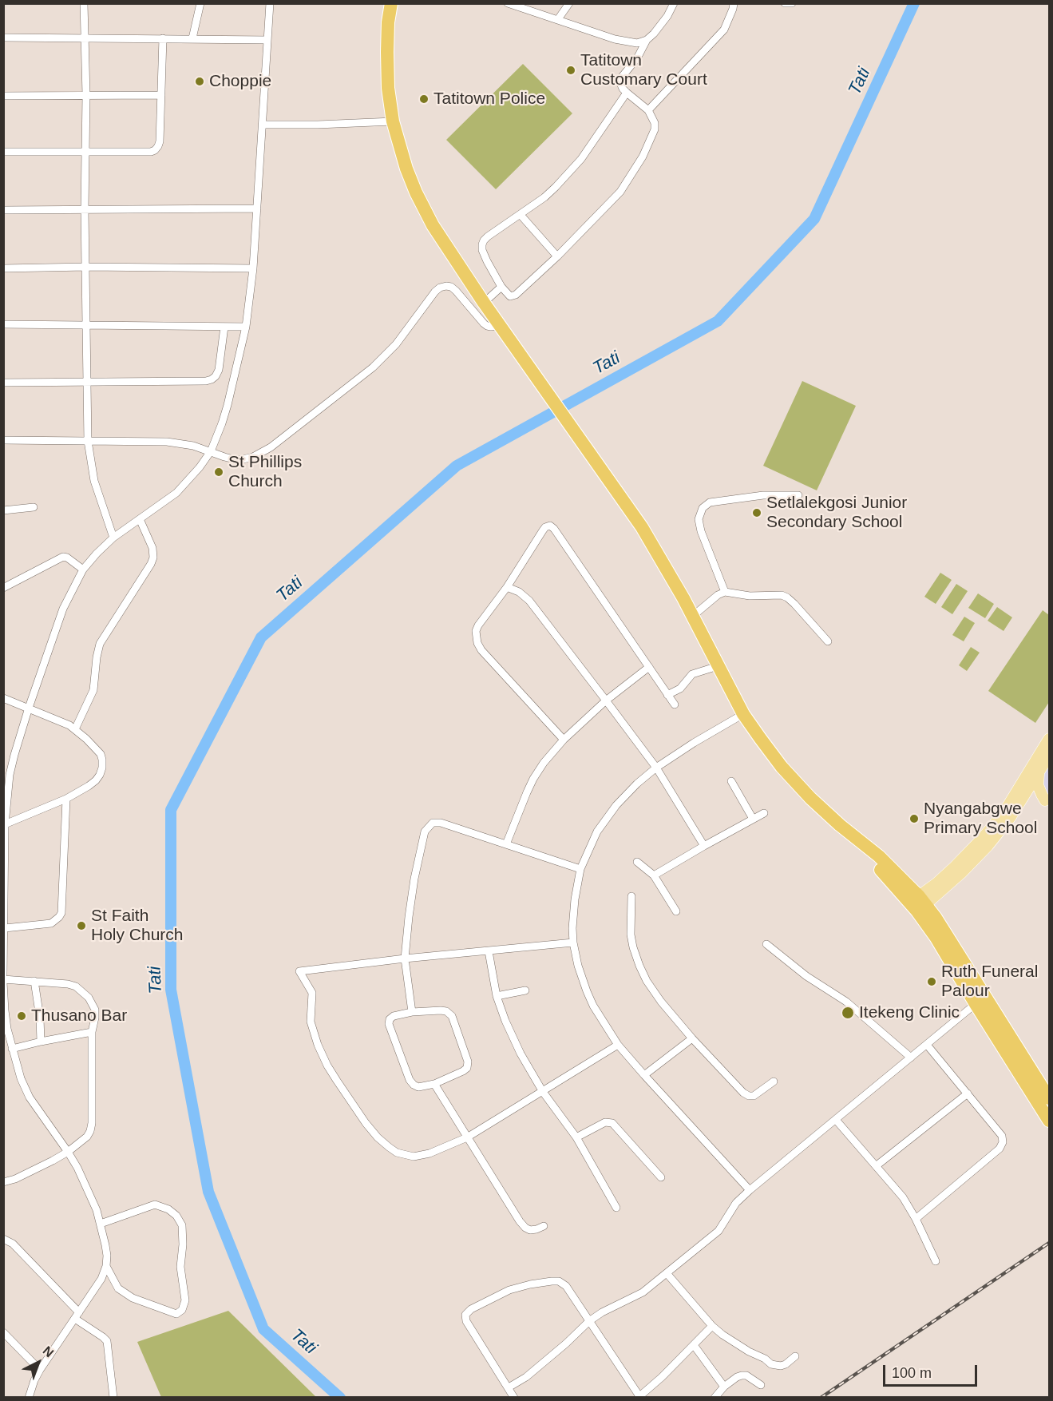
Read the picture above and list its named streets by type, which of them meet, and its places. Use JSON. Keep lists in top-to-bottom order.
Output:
{
  "water": ["Tati"],
  "places": [
    "Tatitown Customary Court",
    "Choppie",
    "Tatitown Police",
    "St Phillips Church",
    "Setlalekgosi Junior Secondary School",
    "Nyangabgwe Primary School",
    "St Faith Holy Church",
    "Ruth Funeral Palour",
    "Itekeng Clinic",
    "Thusano Bar"
  ],
  "scale_bar": "100 m",
  "north": "top right"
}
